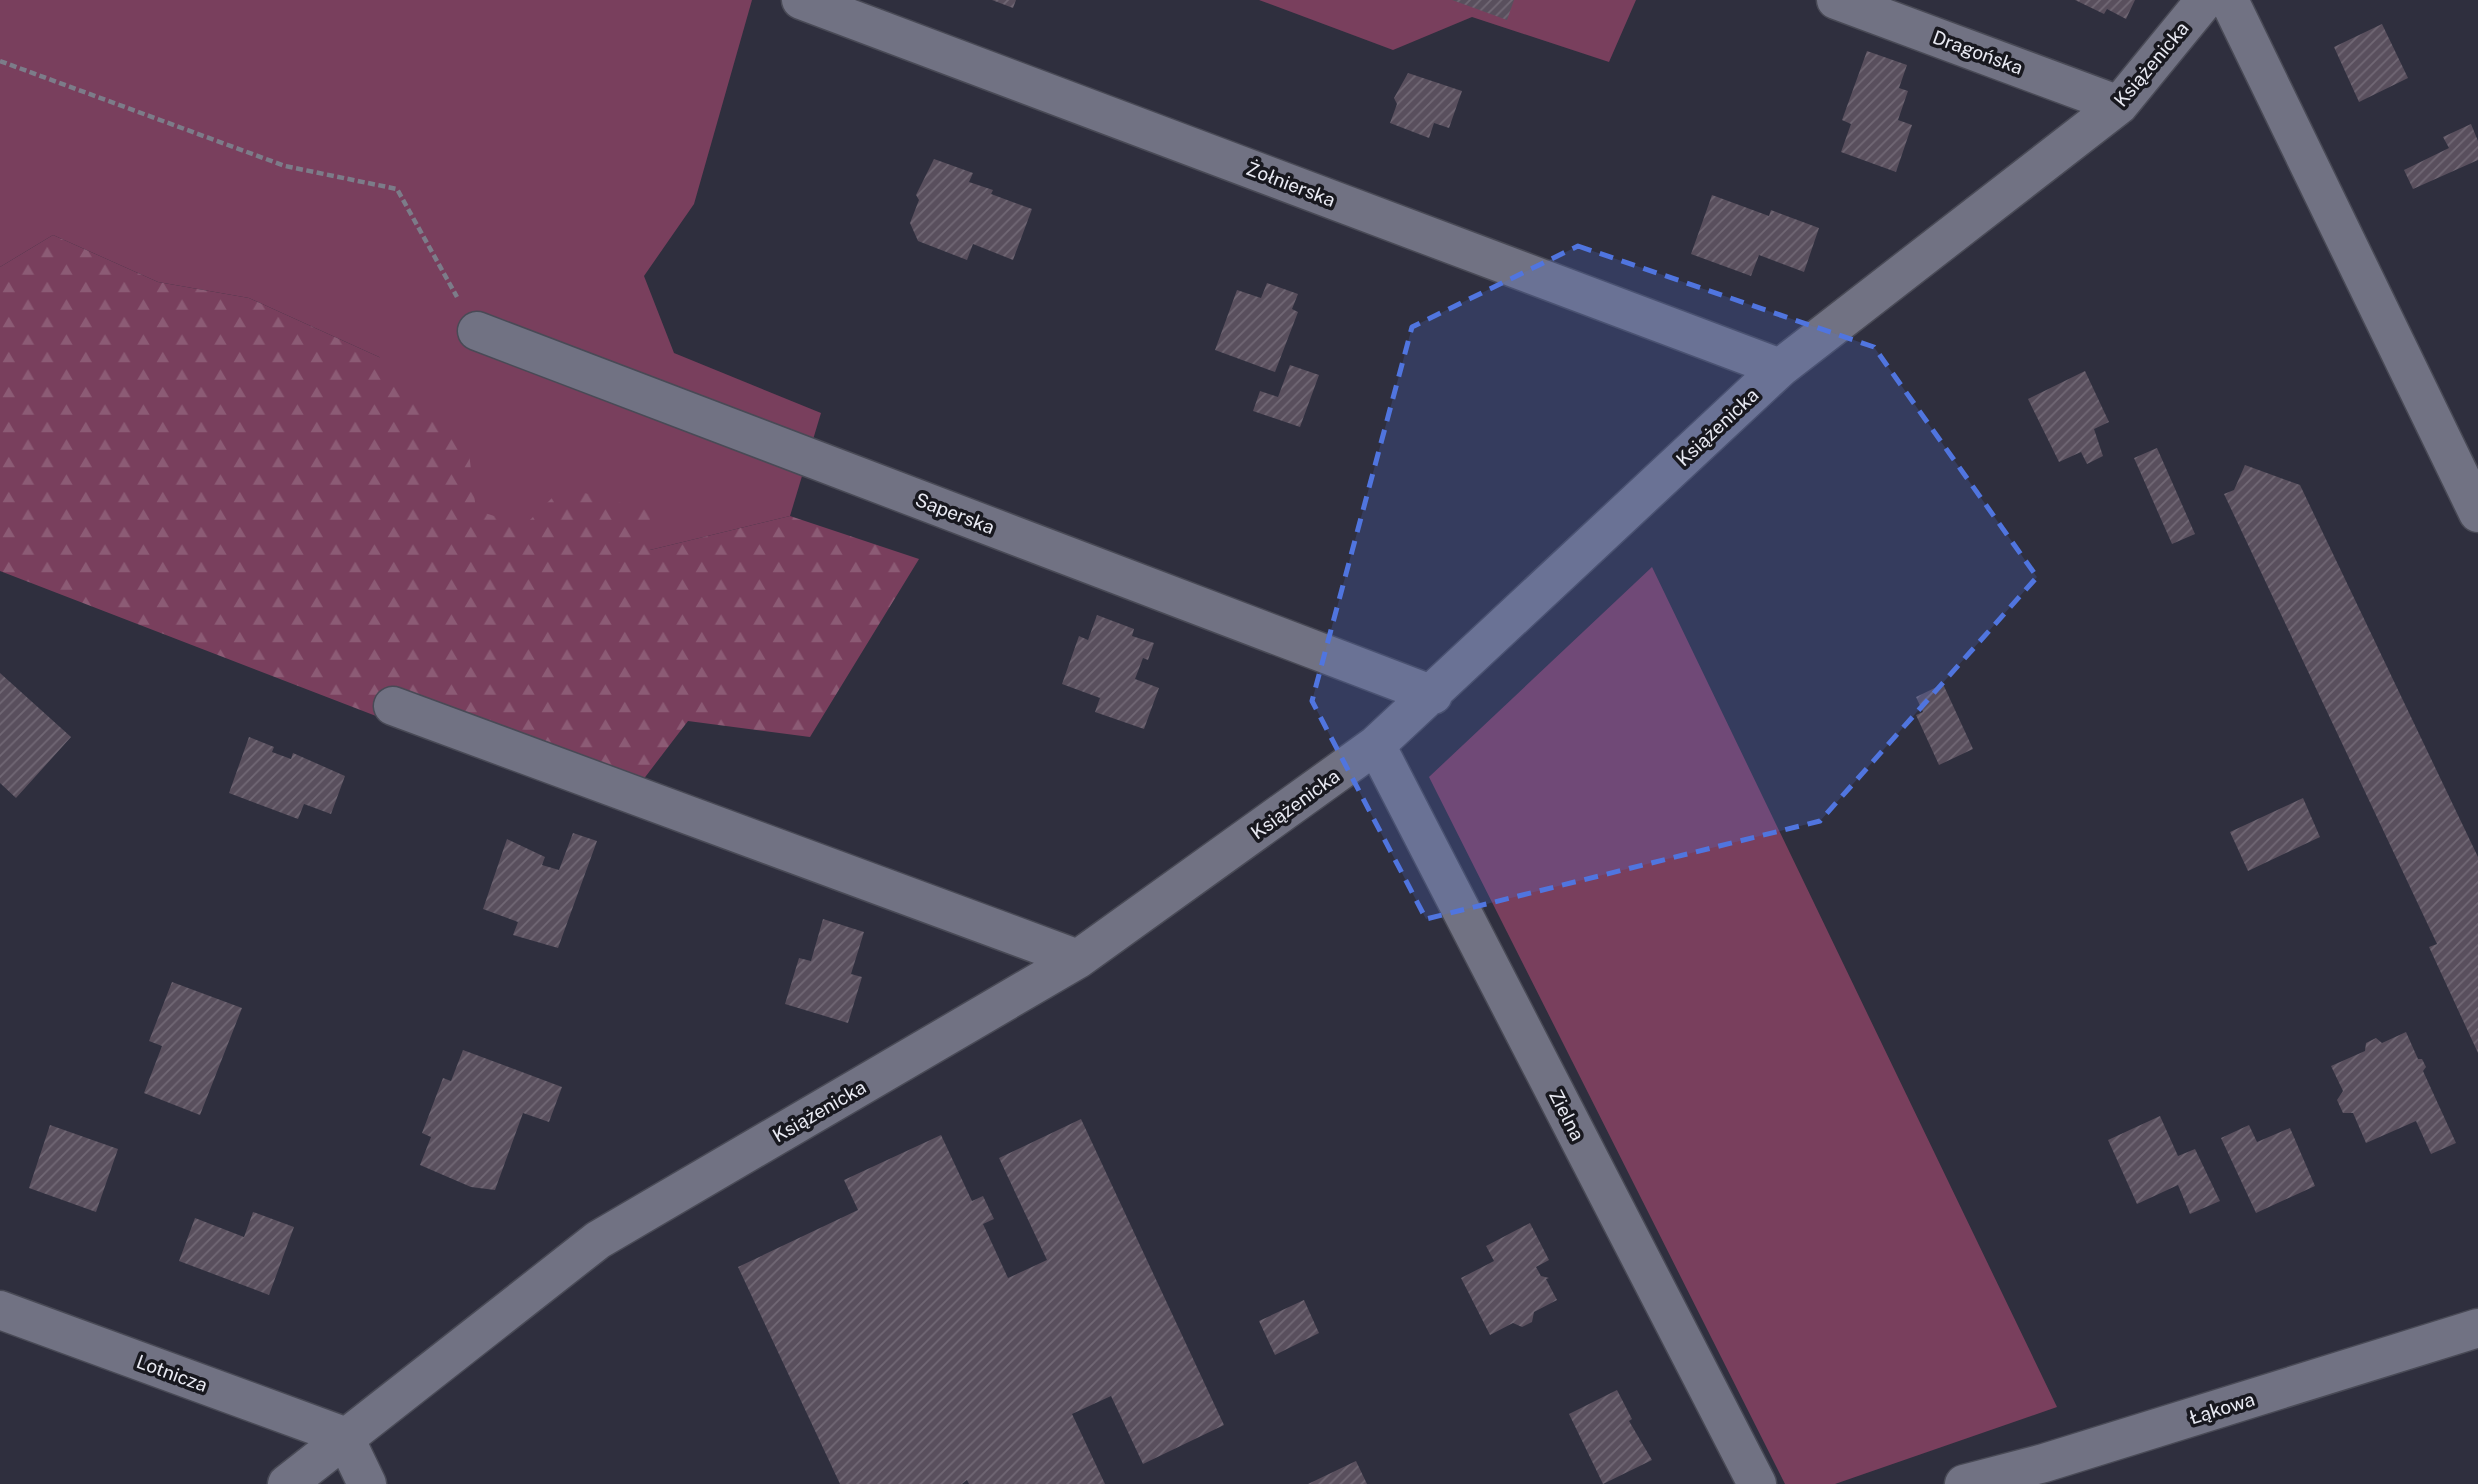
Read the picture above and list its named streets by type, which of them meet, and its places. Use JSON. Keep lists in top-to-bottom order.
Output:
{
  "streets": {
    "street": [
      "Dragońska",
      "Książenicka",
      "Żołnierska",
      "Saperska",
      "Zielna",
      "Lotnicza",
      "Łąkowa"
    ]
  },
  "crossings": [
    ["Dragońska", "Książenicka"],
    ["Książenicka", "Żołnierska"],
    ["Książenicka", "Saperska"],
    ["Książenicka", "Zielna"],
    ["Książenicka", "Lotnicza"]
  ]
}
